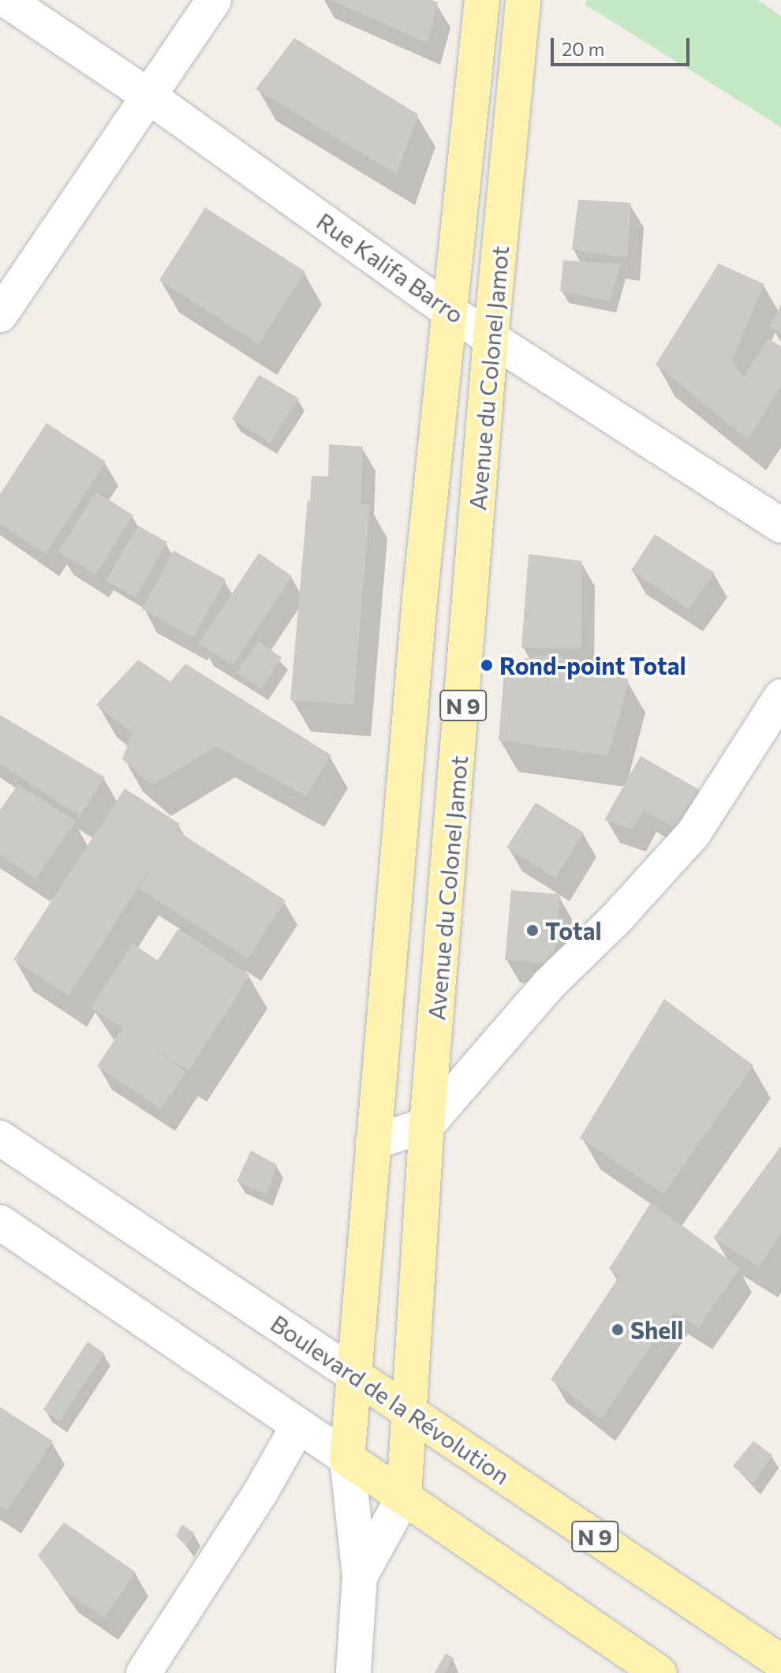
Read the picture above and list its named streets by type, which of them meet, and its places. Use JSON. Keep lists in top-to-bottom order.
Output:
{
  "streets": {
    "main road": ["Avenue du Colonel Jamot", "N 9", "Boulevard de la Révolution"],
    "street": ["Rue Kalifa Barro"]
  },
  "crossings": [
    ["Rue Kalifa Barro", "Avenue du Colonel Jamot"],
    ["Avenue du Colonel Jamot", "Boulevard de la Révolution"]
  ],
  "places": ["Rond-point Total", "Total", "Shell"],
  "scale_bar": "20 m"
}
